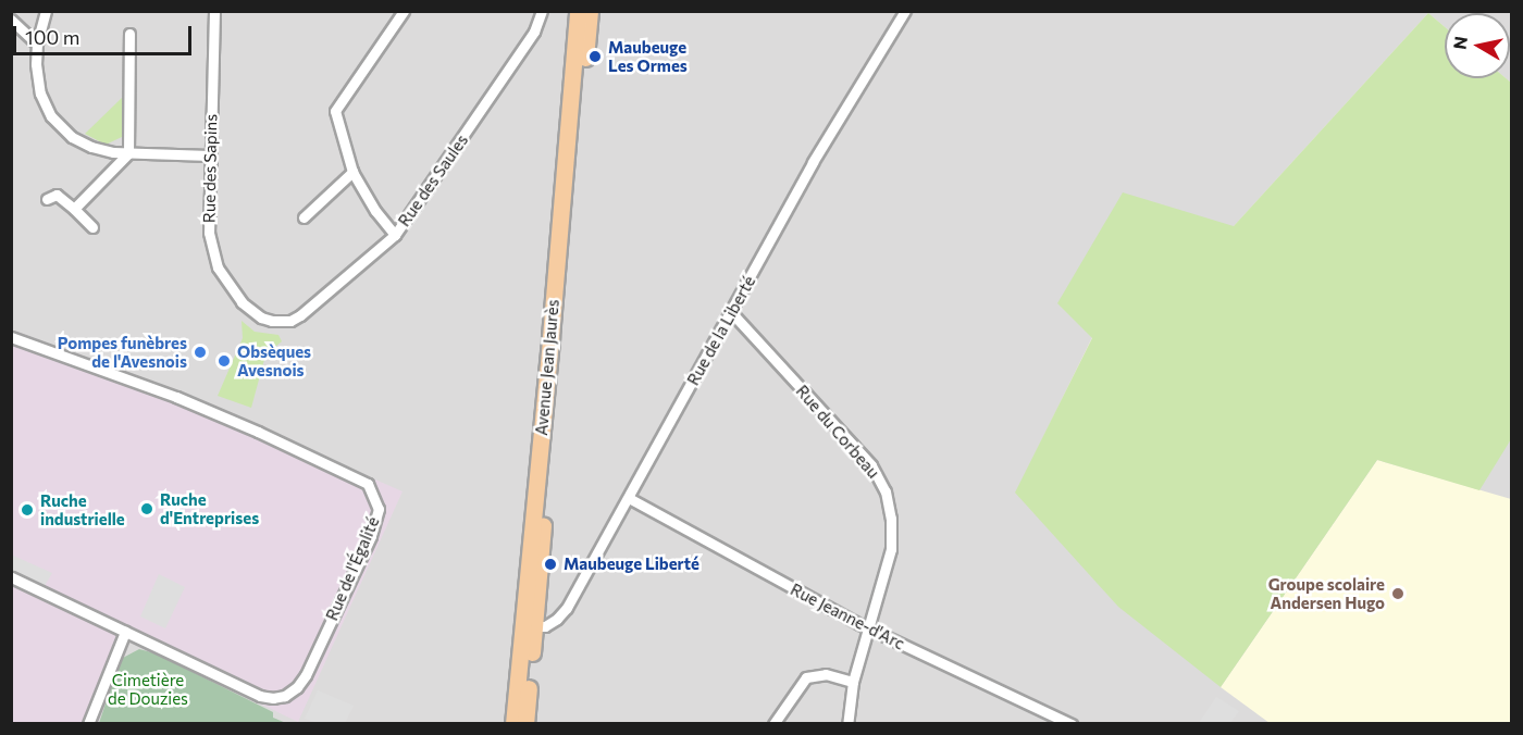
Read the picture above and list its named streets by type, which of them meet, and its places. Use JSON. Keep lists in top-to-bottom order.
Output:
{
  "streets": {
    "main road": ["Avenue Jean Jaurès"],
    "street": [
      "Rue des Sapins",
      "Rue des Saules",
      "Rue de la Liberté",
      "Rue du Corbeau",
      "Rue de l'Égalité",
      "Rue Jeanne-d'Arc"
    ]
  },
  "crossings": [
    ["Rue des Sapins", "Rue des Saules"],
    ["Rue de la Liberté", "Avenue Jean Jaurès"],
    ["Rue de la Liberté", "Rue du Corbeau"],
    ["Rue de la Liberté", "Rue Jeanne-d'Arc"],
    ["Rue du Corbeau", "Rue Jeanne-d'Arc"]
  ],
  "parks": ["Cimetière de Douzies"],
  "places": [
    "Maubeuge Les Ormes",
    "Pompes funèbres de l'Avesnois",
    "Obsèques Avesnois",
    "Ruche d'Entreprises",
    "Ruche industrielle",
    "Maubeuge Liberté",
    "Groupe scolaire Andersen Hugo"
  ],
  "scale_bar": "100 m",
  "north": "left"
}
